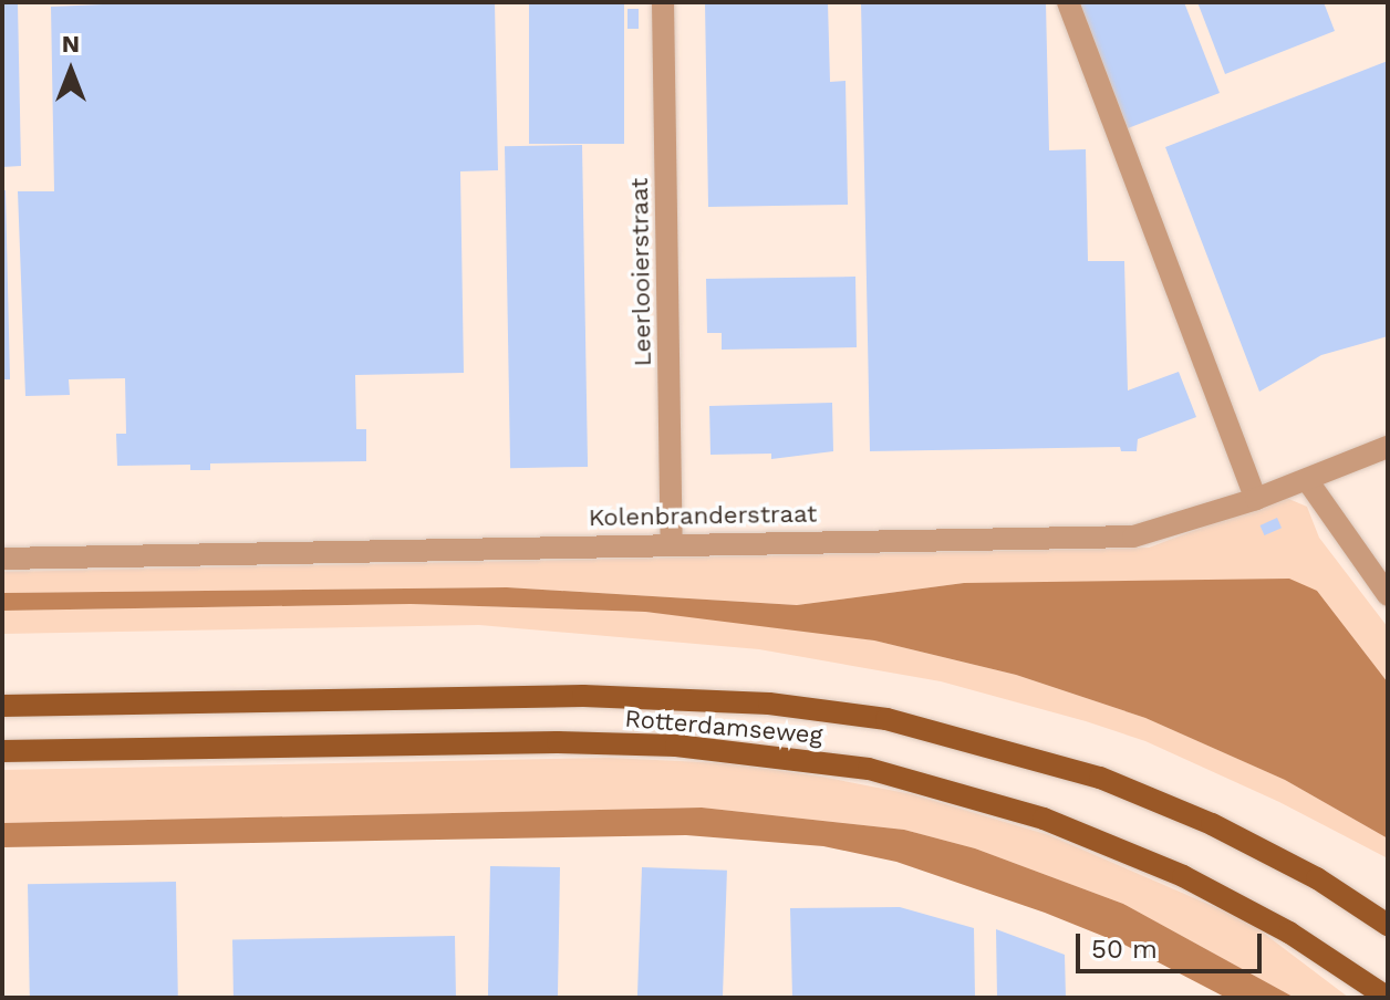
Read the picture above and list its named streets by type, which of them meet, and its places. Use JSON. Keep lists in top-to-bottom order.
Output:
{
  "streets": {
    "main road": ["Rotterdamseweg"],
    "street": ["Leerlooierstraat", "Kolenbranderstraat"]
  },
  "crossings": [
    ["Leerlooierstraat", "Kolenbranderstraat"]
  ],
  "scale_bar": "50 m",
  "north": "top"
}
